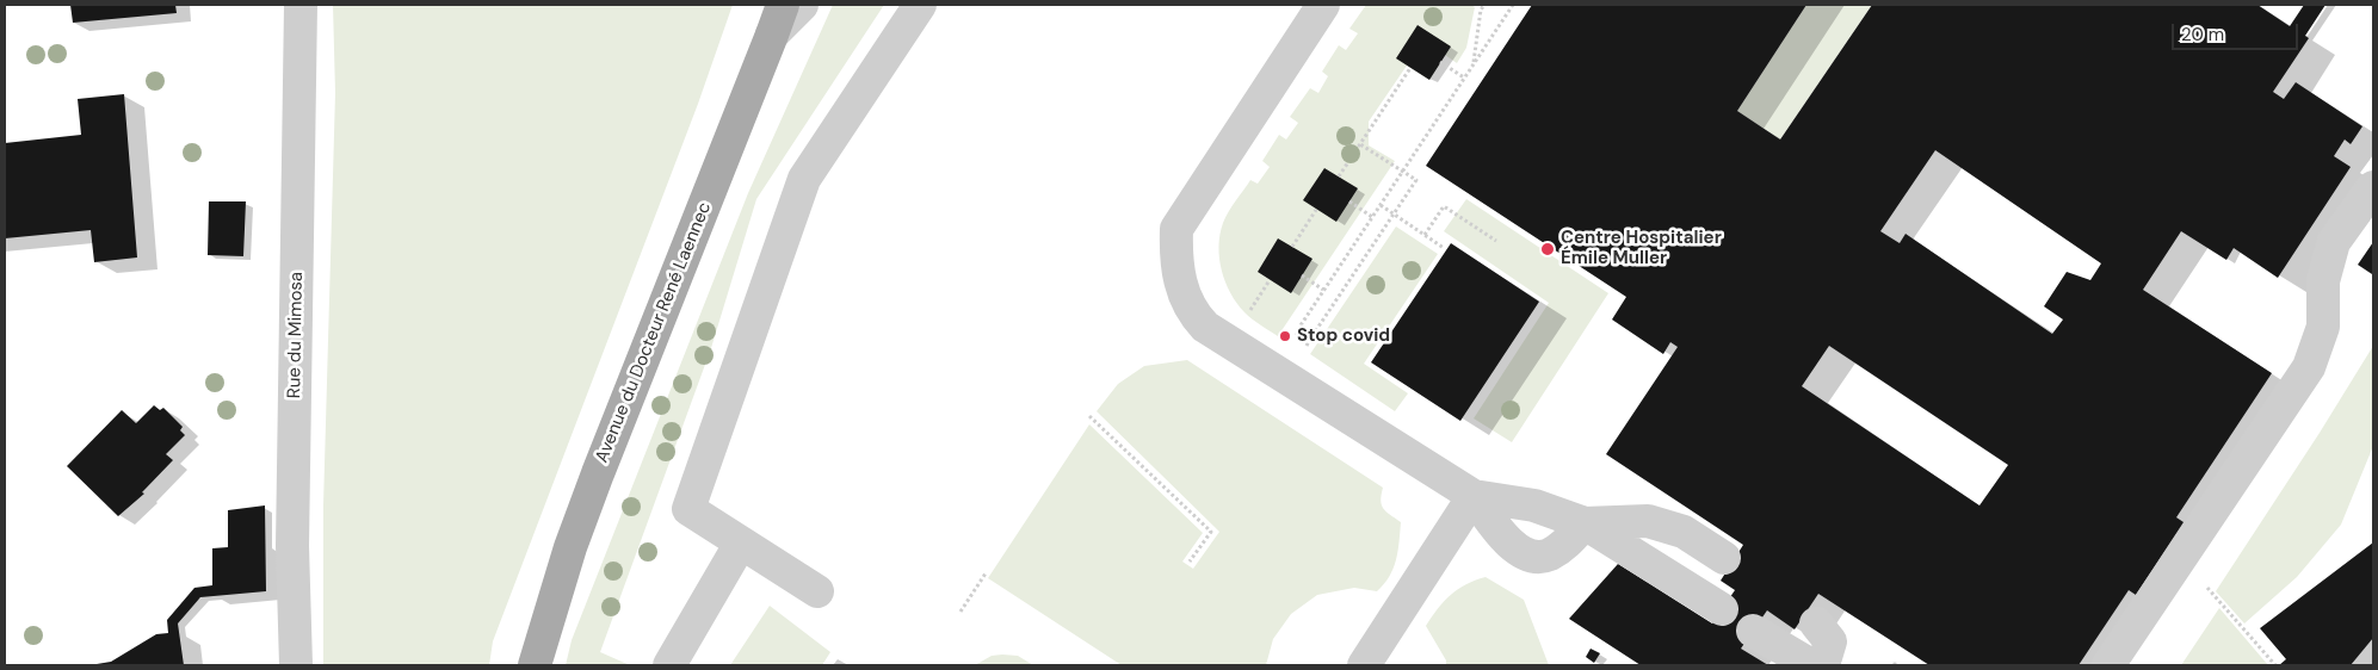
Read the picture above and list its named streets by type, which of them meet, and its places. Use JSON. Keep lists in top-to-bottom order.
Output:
{
  "streets": {
    "main road": ["Avenue du Docteur René Laennec"],
    "street": ["Rue du Mimosa"]
  },
  "places": ["Centre Hospitalier Émile Muller", "Stop covid"],
  "scale_bar": "20 m"
}
